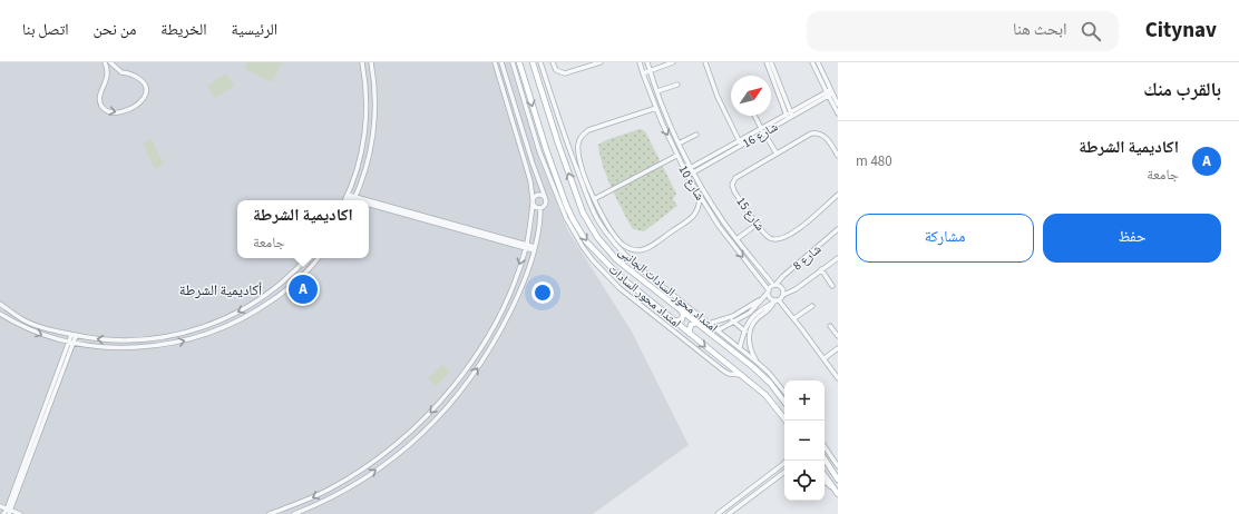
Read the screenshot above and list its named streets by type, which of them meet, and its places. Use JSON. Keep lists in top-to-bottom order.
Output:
{
  "streets": {
    "main road": ["امتداد محور السادات"],
    "street": [
      "شارع 16",
      "شارع 10",
      "شارع 15",
      "شارع 8",
      "امتداد محور السادات الجانبى"
    ]
  },
  "crossings": [
    ["شارع 16", "شارع 10"],
    ["شارع 10", "شارع 8"]
  ],
  "districts": ["أكاديمية الشرطة"],
  "north": "top right",
  "page": {
    "header": "Citynav",
    "search": "ابحث هنا",
    "nav": [
      "الرئيسية",
      "الخريطة",
      "من نحن",
      "اتصل بنا"
    ],
    "heading": "بالقرب منك",
    "list": [
      {
        "mark": "A",
        "name": "اكاديمية الشرطة",
        "note": "جامعة",
        "value": "480 m"
      }
    ],
    "buttons": ["حفظ", "مشاركة"],
    "popup": ["اكاديمية الشرطة", "جامعة"],
    "pins": "A",
    "map_buttons": ["+", "−"]
  }
}
